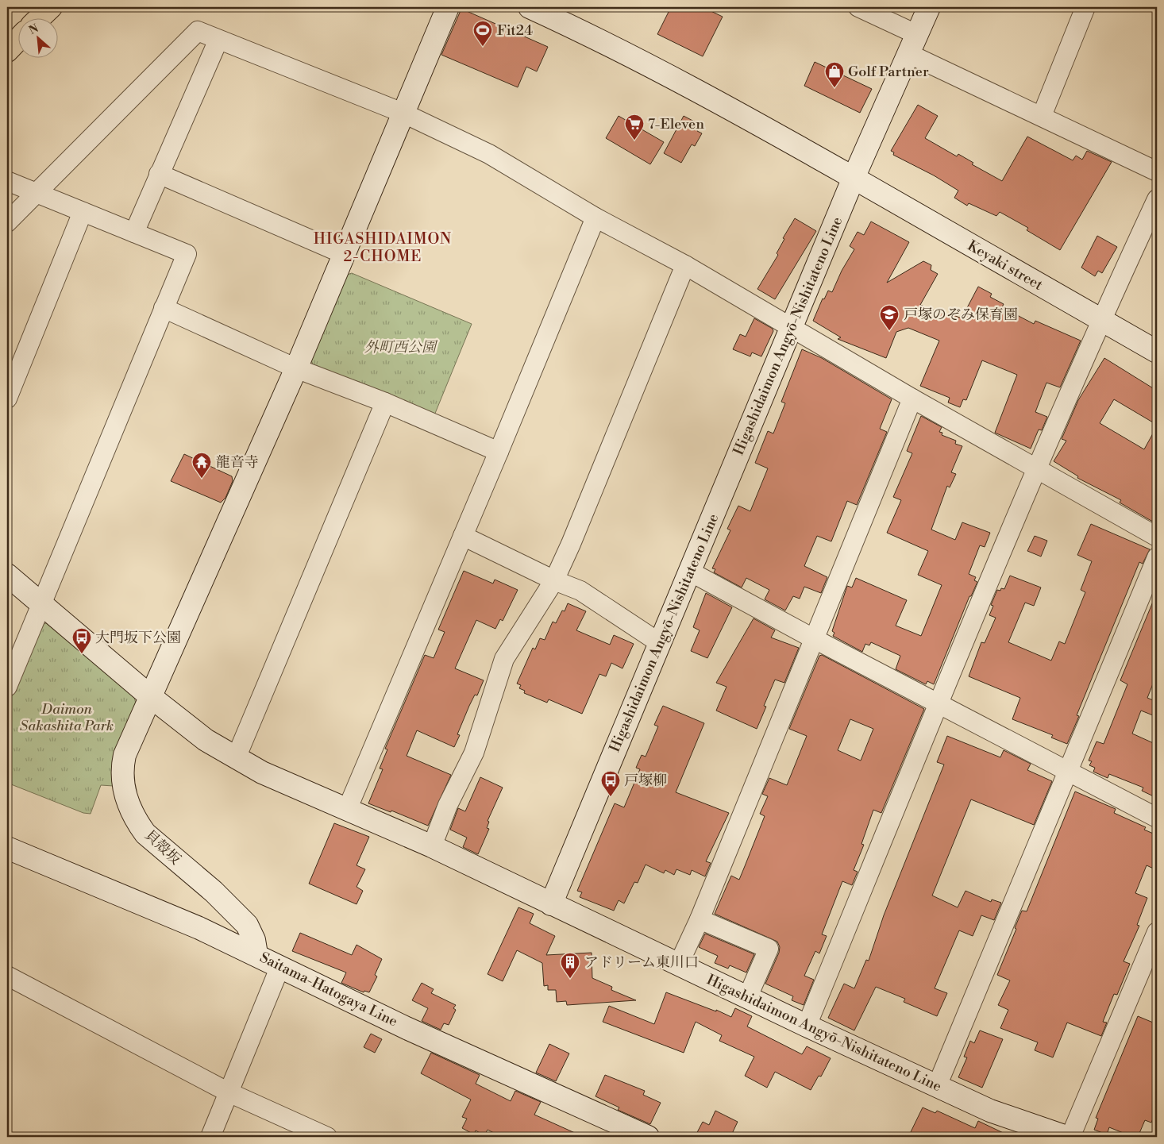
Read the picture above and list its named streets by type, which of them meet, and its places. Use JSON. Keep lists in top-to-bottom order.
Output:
{
  "streets": {
    "main road": [
      "Keyaki street",
      "Higashidaimon Angyō-Nishitateno Line",
      "貝殻坂",
      "Saitama-Hatogaya Line"
    ]
  },
  "crossings": [
    ["Keyaki street", "Higashidaimon Angyō-Nishitateno Line"],
    ["貝殻坂", "Saitama-Hatogaya Line"]
  ],
  "districts": ["HIGASHIDAIMON 2-CHOME"],
  "parks": ["外町西公園", "Daimon Sakashita Park"],
  "places": {
    "sports": ["Fit24"],
    "shop": ["Golf Partner"],
    "supermarket": ["7-Eleven"],
    "school or university": ["戸塚のぞみ保育園"],
    "temple": ["龍音寺"],
    "bus stop": ["大門坂下公園", "戸塚柳"],
    "building": ["アドリーム東川口"]
  },
  "north": "top left"
}
